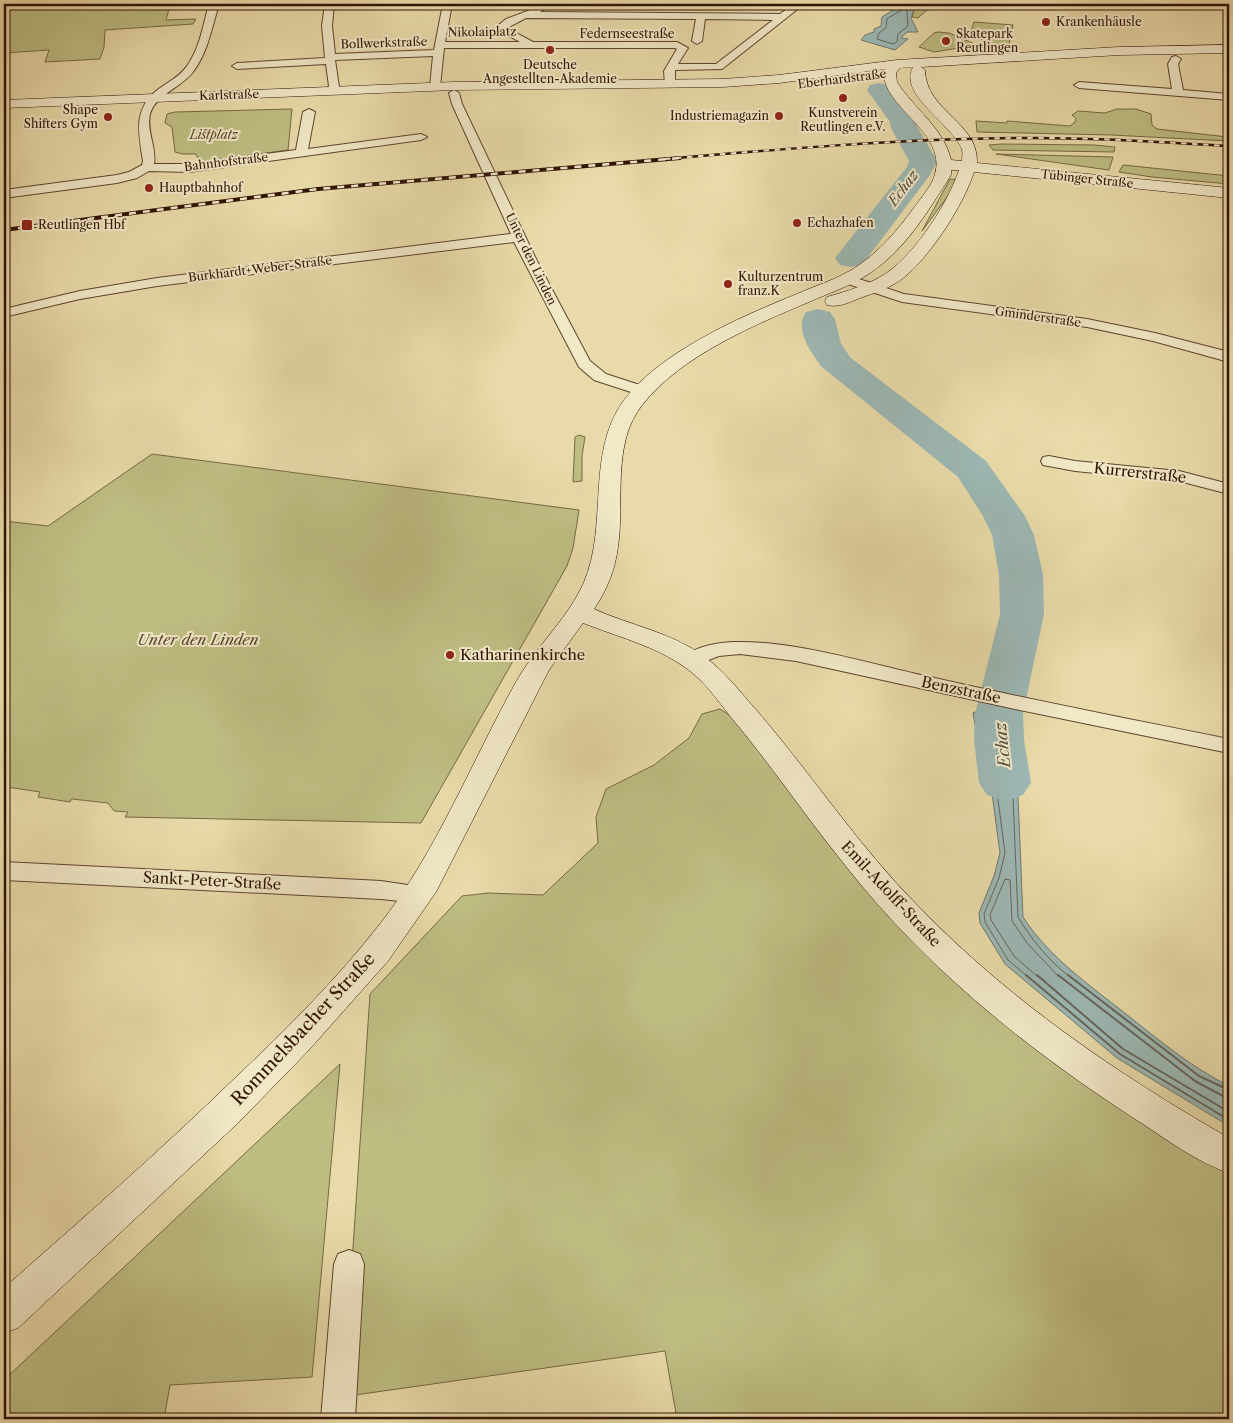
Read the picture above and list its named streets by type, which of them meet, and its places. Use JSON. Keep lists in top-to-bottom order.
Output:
{
  "streets": {
    "main road": [
      "Eberhardstraße",
      "Karlstraße",
      "Tübinger Straße",
      "Emil-Adolff-Straße",
      "Rommelsbacher Straße"
    ],
    "street": [
      "Nikolaiplatz",
      "Federnseestraße",
      "Bollwerkstraße",
      "Bahnhofstraße",
      "Unter den Linden",
      "Burkhardt+Weber-Straße",
      "Gminderstraße",
      "Kurrerstraße",
      "Benzstraße",
      "Sankt-Peter-Straße"
    ]
  },
  "crossings": [
    ["Nikolaiplatz", "Federnseestraße"],
    ["Nikolaiplatz", "Bollwerkstraße"],
    ["Federnseestraße", "Eberhardstraße"],
    ["Eberhardstraße", "Karlstraße"],
    ["Eberhardstraße", "Unter den Linden"],
    ["Karlstraße", "Unter den Linden"],
    ["Unter den Linden", "Burkhardt+Weber-Straße"],
    ["Benzstraße", "Emil-Adolff-Straße"],
    ["Sankt-Peter-Straße", "Rommelsbacher Straße"],
    ["Emil-Adolff-Straße", "Rommelsbacher Straße"]
  ],
  "water": ["Echaz"],
  "parks": ["Listplatz", "Unter den Linden"],
  "places": {
    "other": [
      "Krankenhäusle",
      "Skatepark Reutlingen",
      "Deutsche Angestellten-Akademie",
      "Kunstverein Reutlingen e.V.",
      "Industriemagazin",
      "Shape Shifters Gym",
      "Hauptbahnhof",
      "Echazhafen",
      "Kulturzentrum franz.K",
      "Katharinenkirche"
    ],
    "transit": ["Reutlingen Hbf"]
  }
}
